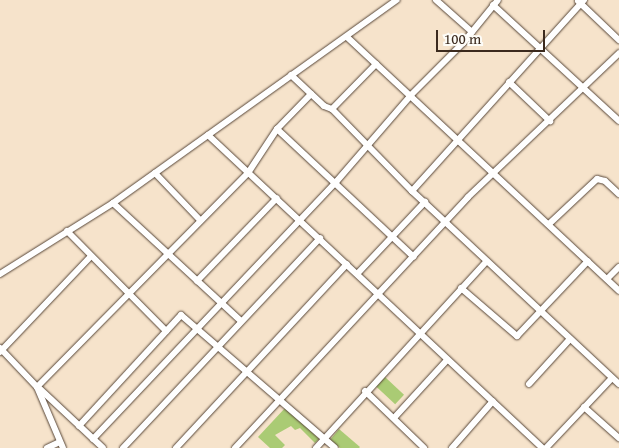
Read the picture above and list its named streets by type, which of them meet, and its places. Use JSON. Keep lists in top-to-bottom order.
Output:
{
  "scale_bar": "100 m"
}
